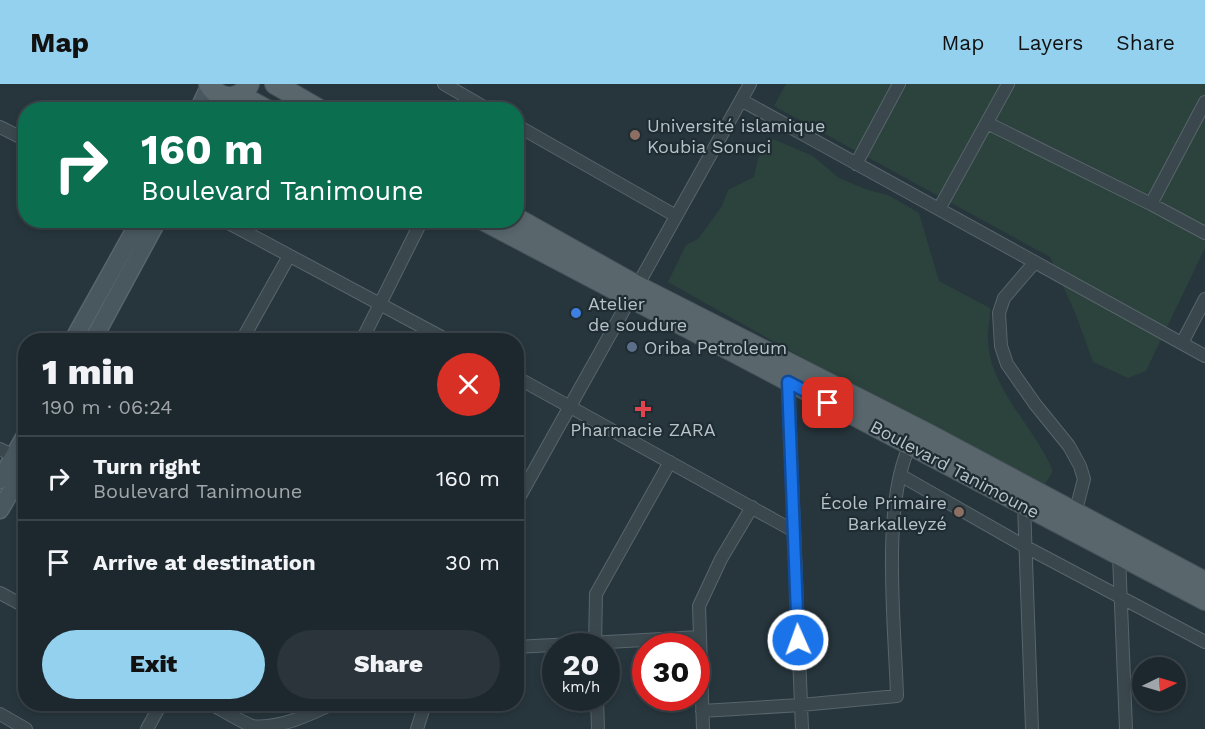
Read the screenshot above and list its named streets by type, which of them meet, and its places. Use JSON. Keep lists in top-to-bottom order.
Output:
{
  "streets": {
    "main road": ["Boulevard Tanimoune"]
  },
  "places": {
    "other": [
      "Université islamique Koubia Sonuci",
      "Atelier de soudure",
      "Oriba Petroleum",
      "École Primaire Barkalleyzé"
    ],
    "health": ["Pharmacie ZARA"]
  },
  "north": "right",
  "page": {
    "header": "Map",
    "nav": ["Map", "Layers", "Share"],
    "turn": ["160 m", "Boulevard Tanimoune"],
    "heading": ["1 min", "190 m · 06:24"],
    "list": [
      {
        "name": "Turn right",
        "note": "Boulevard Tanimoune",
        "value": "160 m"
      },
      {
        "name": "Arrive at destination",
        "value": "30 m"
      }
    ],
    "buttons": ["Exit", "Share"],
    "speed": "20 km/h",
    "limit": "30"
  }
}
